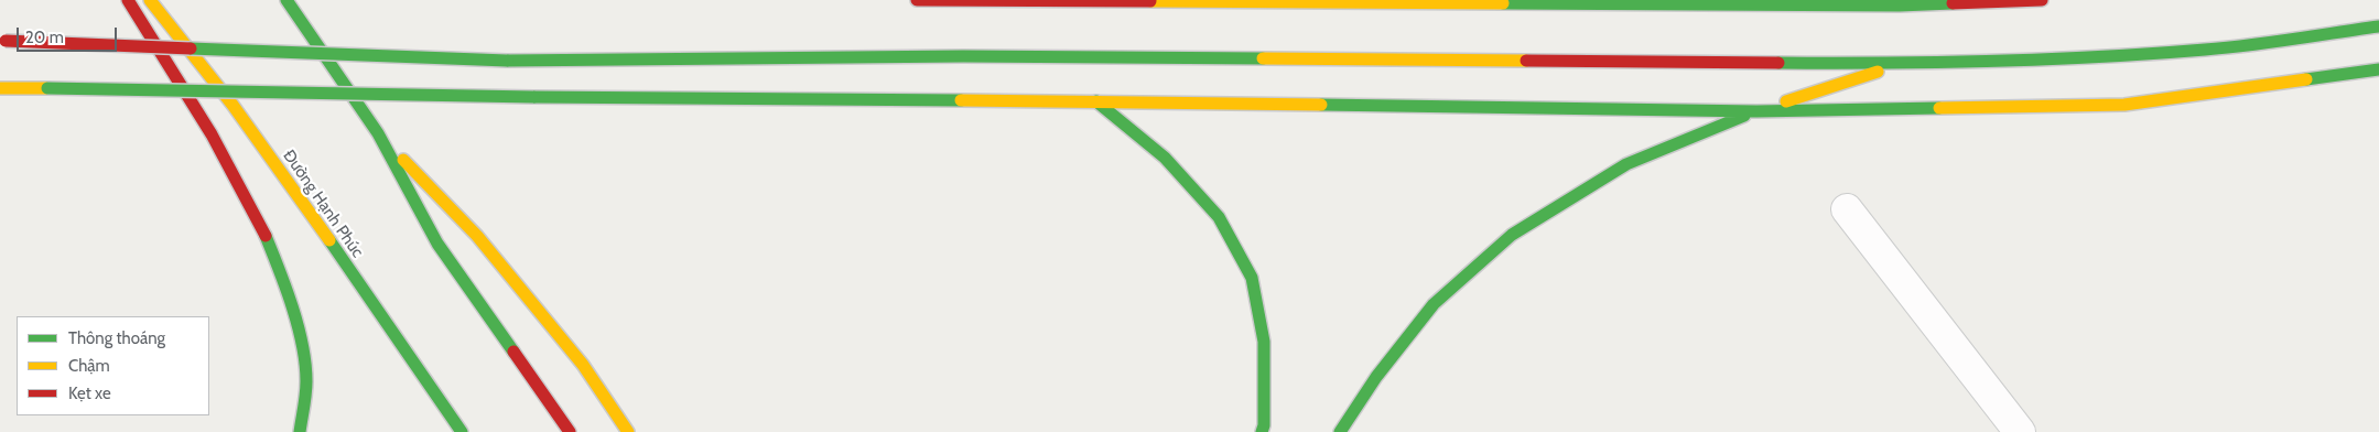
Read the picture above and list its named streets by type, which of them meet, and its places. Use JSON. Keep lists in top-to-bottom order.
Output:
{
  "streets": {
    "main road": ["Đường Hạnh Phúc"]
  },
  "legend": ["Thông thoáng", "Chậm", "Kẹt xe"],
  "scale_bar": "20 m"
}
